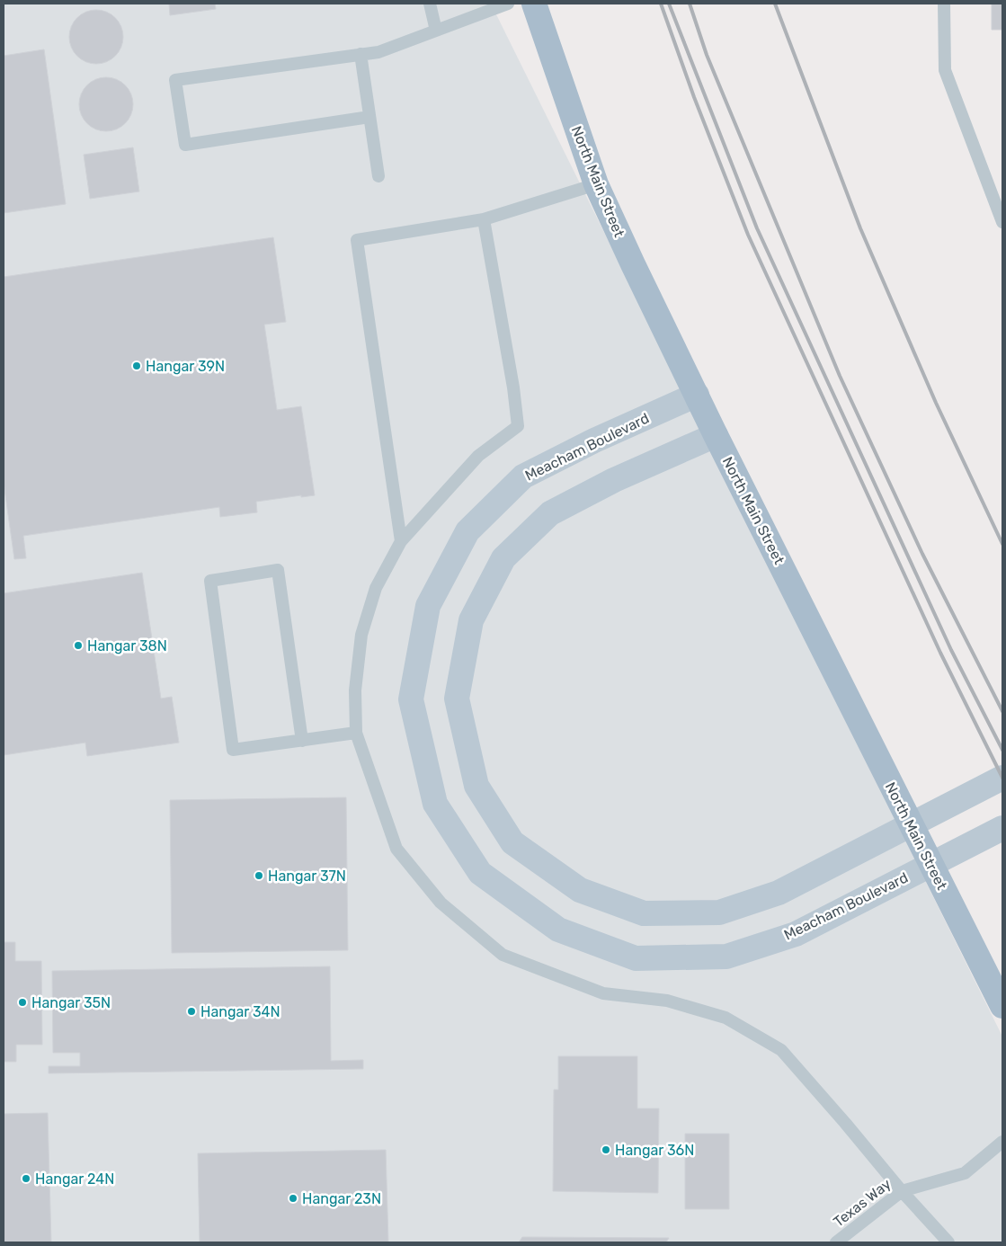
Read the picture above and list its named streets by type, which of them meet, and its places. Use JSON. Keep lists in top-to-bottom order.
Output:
{
  "streets": {
    "main road": ["North Main Street", "Meacham Boulevard"],
    "lane": ["Texas Way"]
  },
  "crossings": [
    ["North Main Street", "Meacham Boulevard"]
  ],
  "places": [
    "Hangar 39N",
    "Hangar 38N",
    "Hangar 37N",
    "Hangar 35N",
    "Hangar 34N",
    "Hangar 36N",
    "Hangar 24N",
    "Hangar 23N"
  ]
}
